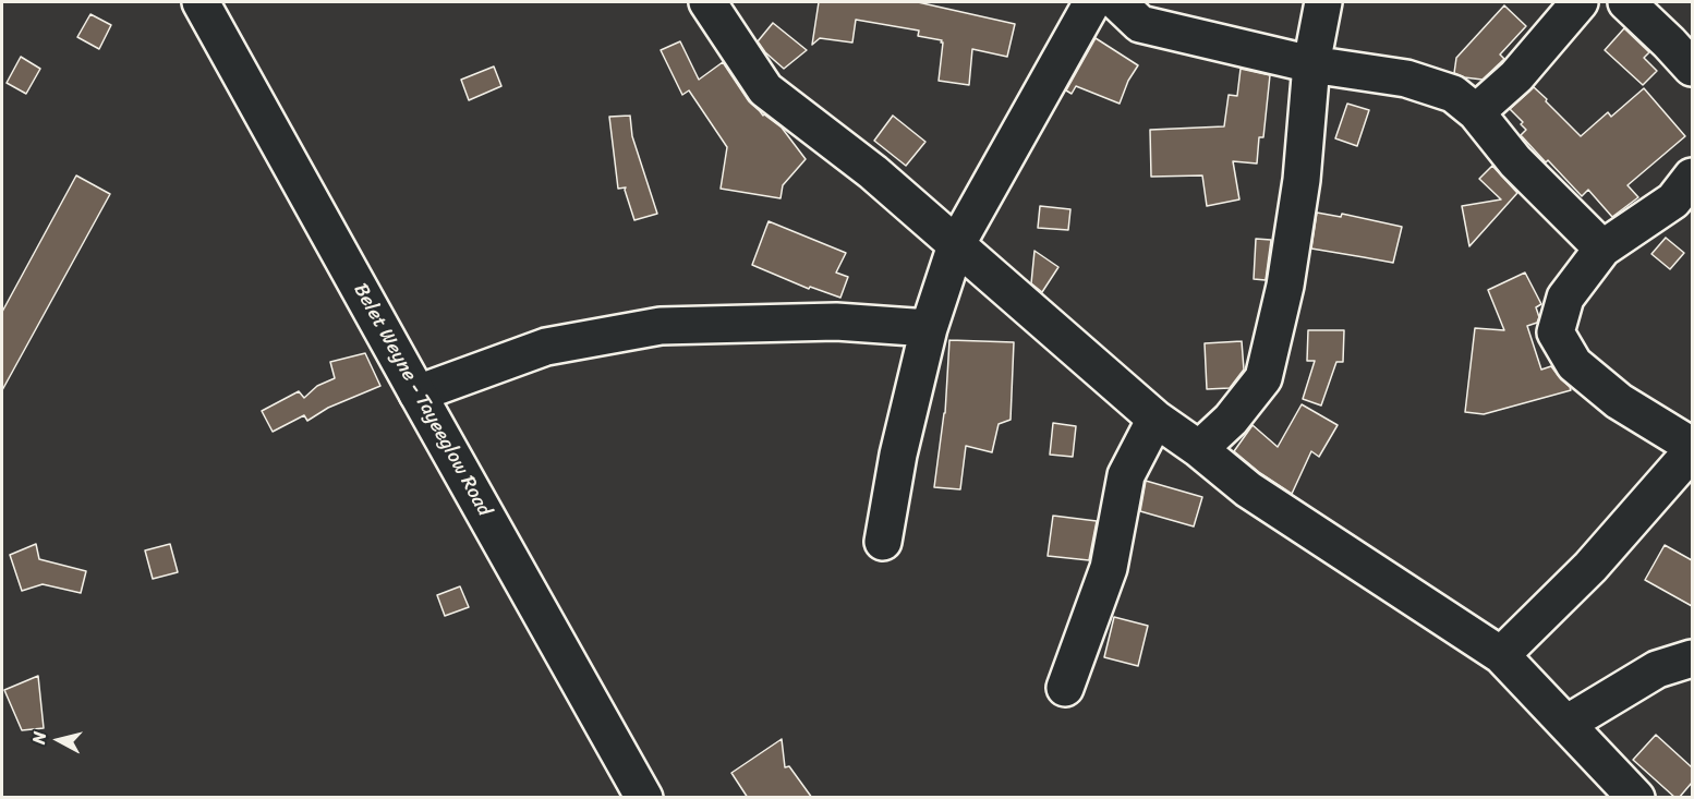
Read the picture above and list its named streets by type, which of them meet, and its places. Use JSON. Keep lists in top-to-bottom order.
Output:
{
  "streets": {
    "street": ["Belet Weyne - Tayeeglow Road"]
  },
  "north": "left"
}
